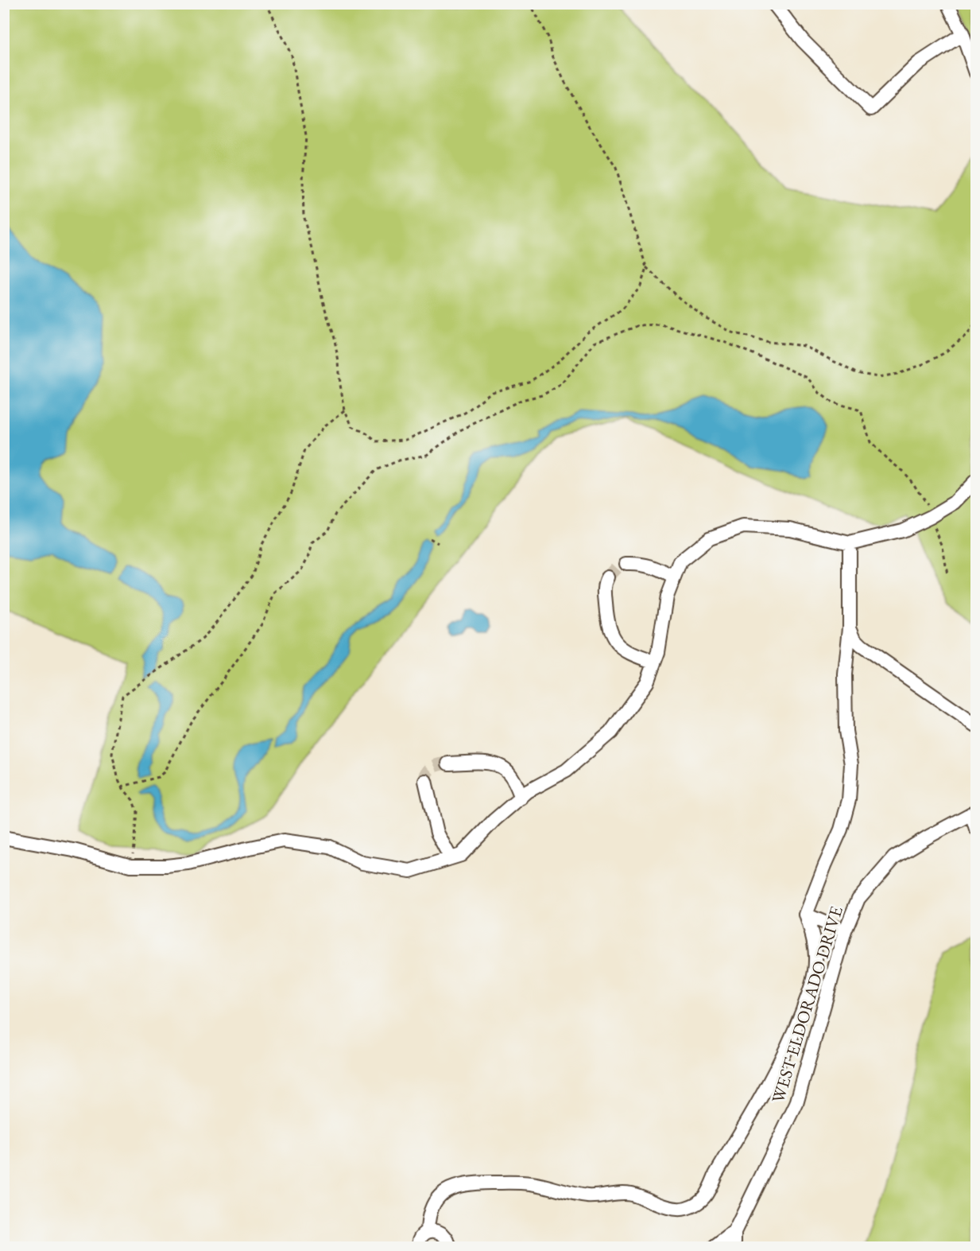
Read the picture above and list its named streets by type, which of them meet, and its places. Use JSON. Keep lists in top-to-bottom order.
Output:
{
  "streets": {
    "street": ["WEST ELDORADO DRIVE"]
  }
}
